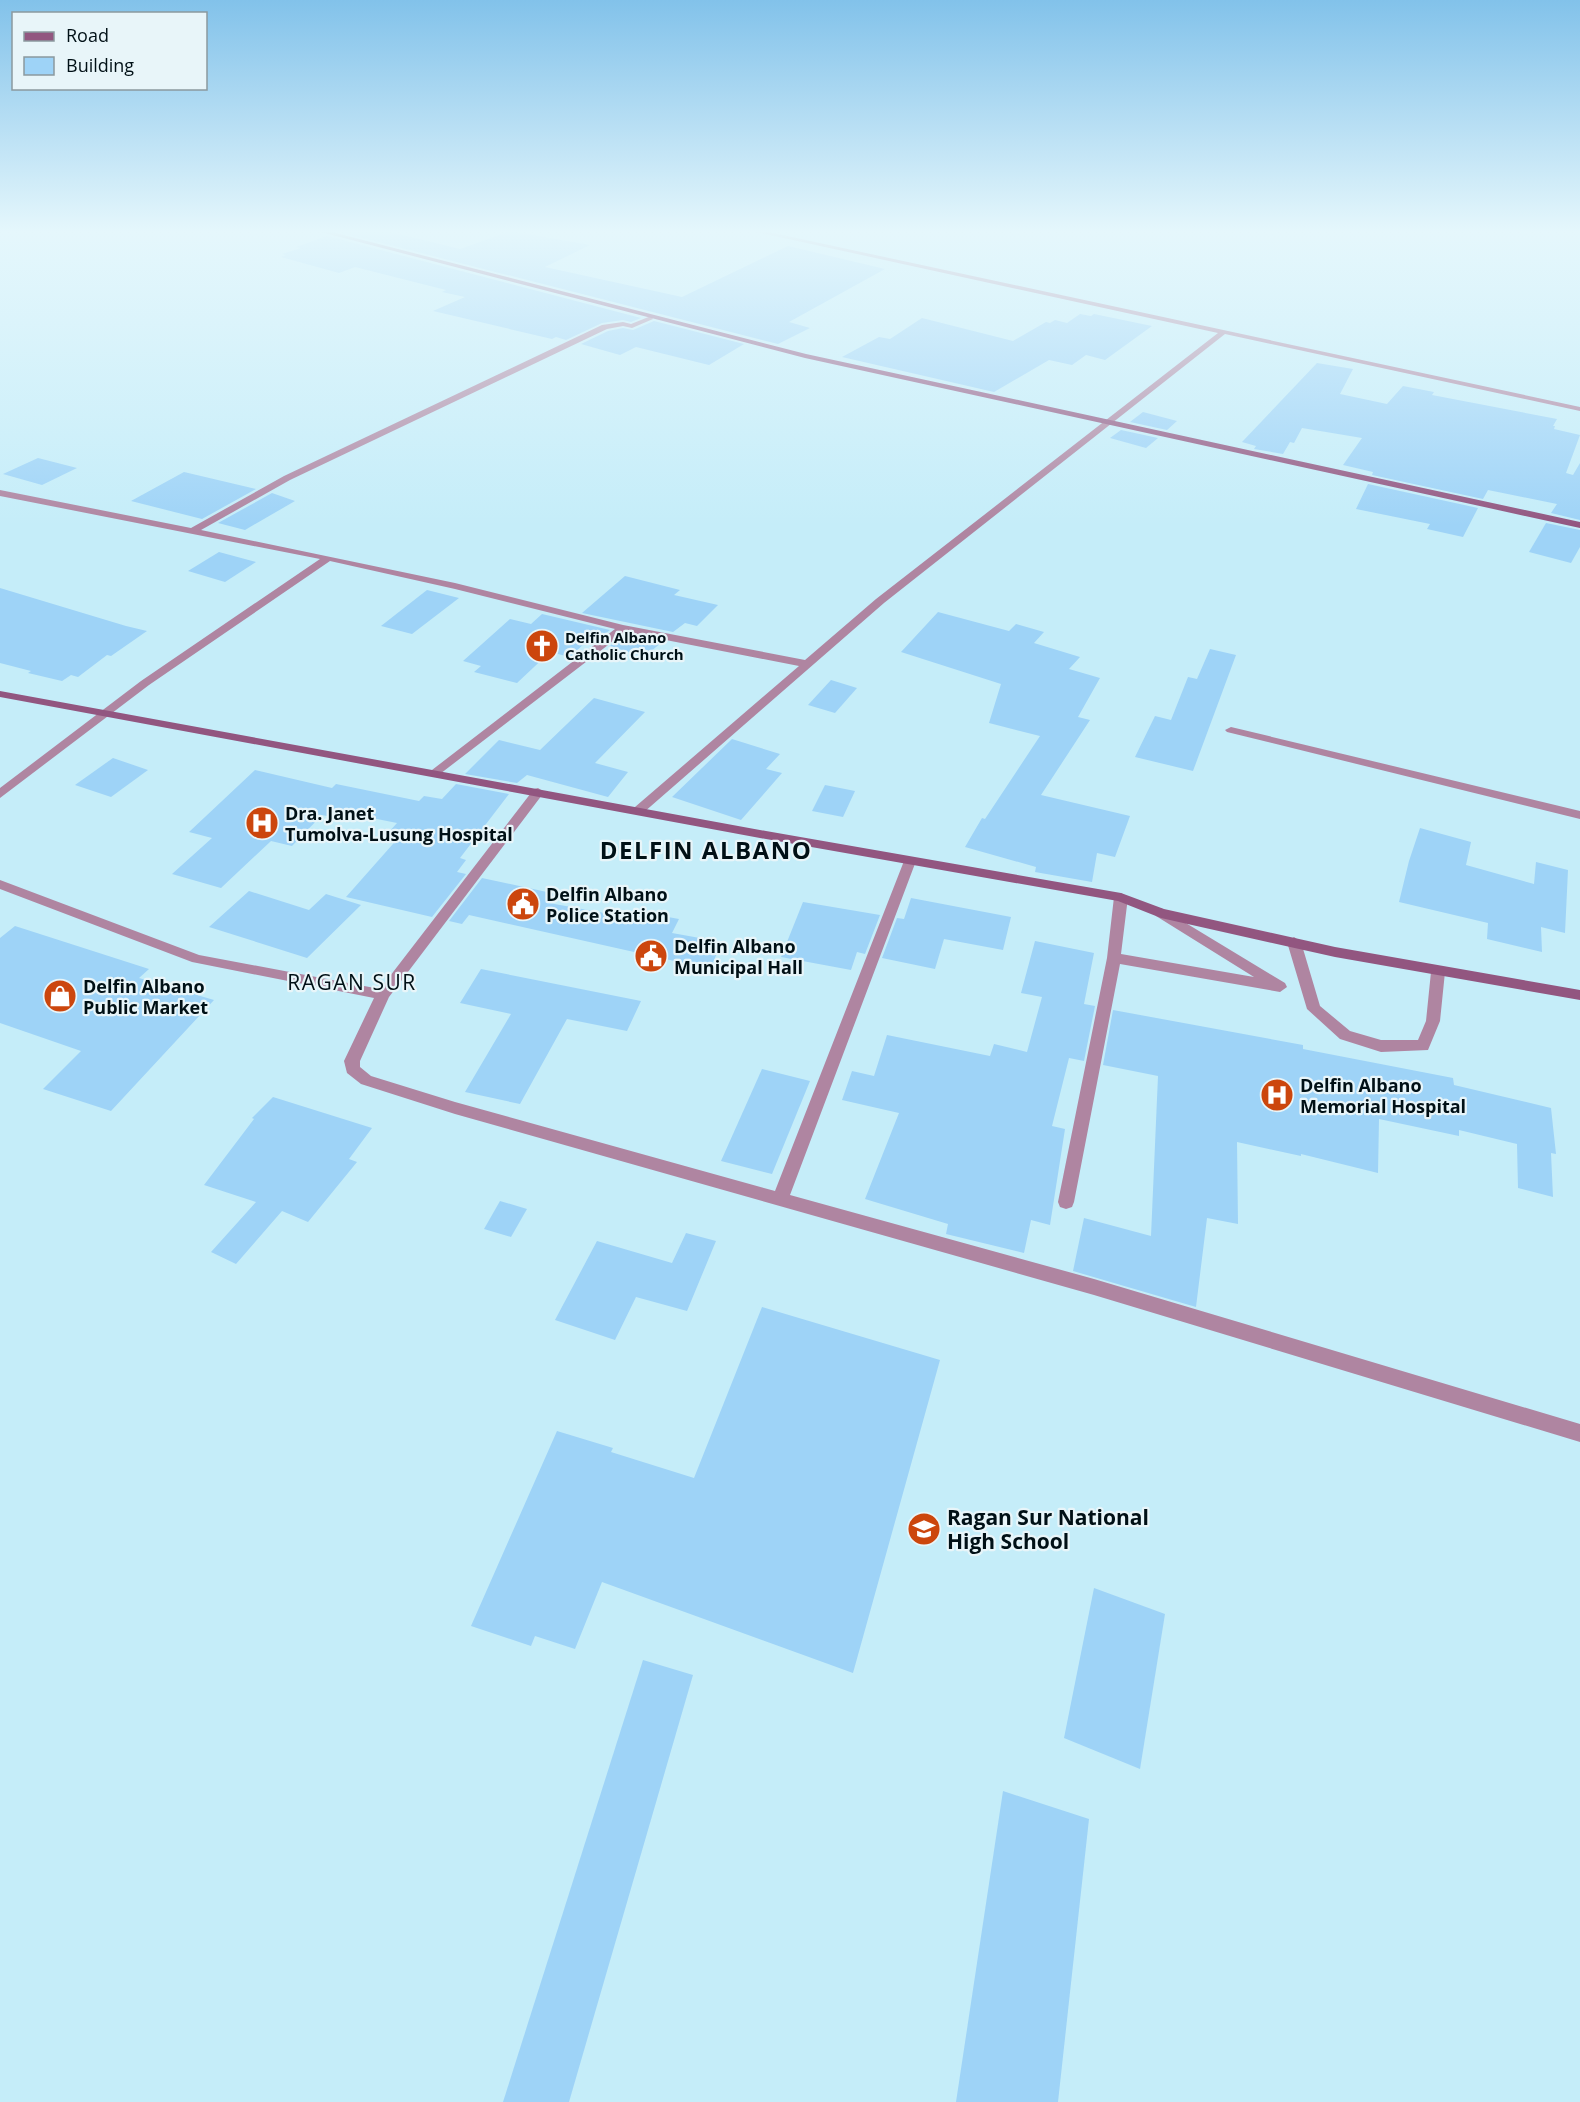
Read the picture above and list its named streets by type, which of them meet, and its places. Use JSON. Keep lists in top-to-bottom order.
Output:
{
  "districts": ["DELFIN ALBANO", "RAGAN SUR"],
  "places": {
    "church": ["Delfin Albano Catholic Church"],
    "hospital": ["Dra. Janet Tumolva-Lusung Hospital", "Delfin Albano Memorial Hospital"],
    "public building": ["Delfin Albano Police Station", "Delfin Albano Municipal Hall"],
    "shop": ["Delfin Albano Public Market"],
    "school or university": ["Ragan Sur National High School"]
  },
  "legend": ["Road", "Building"]
}
